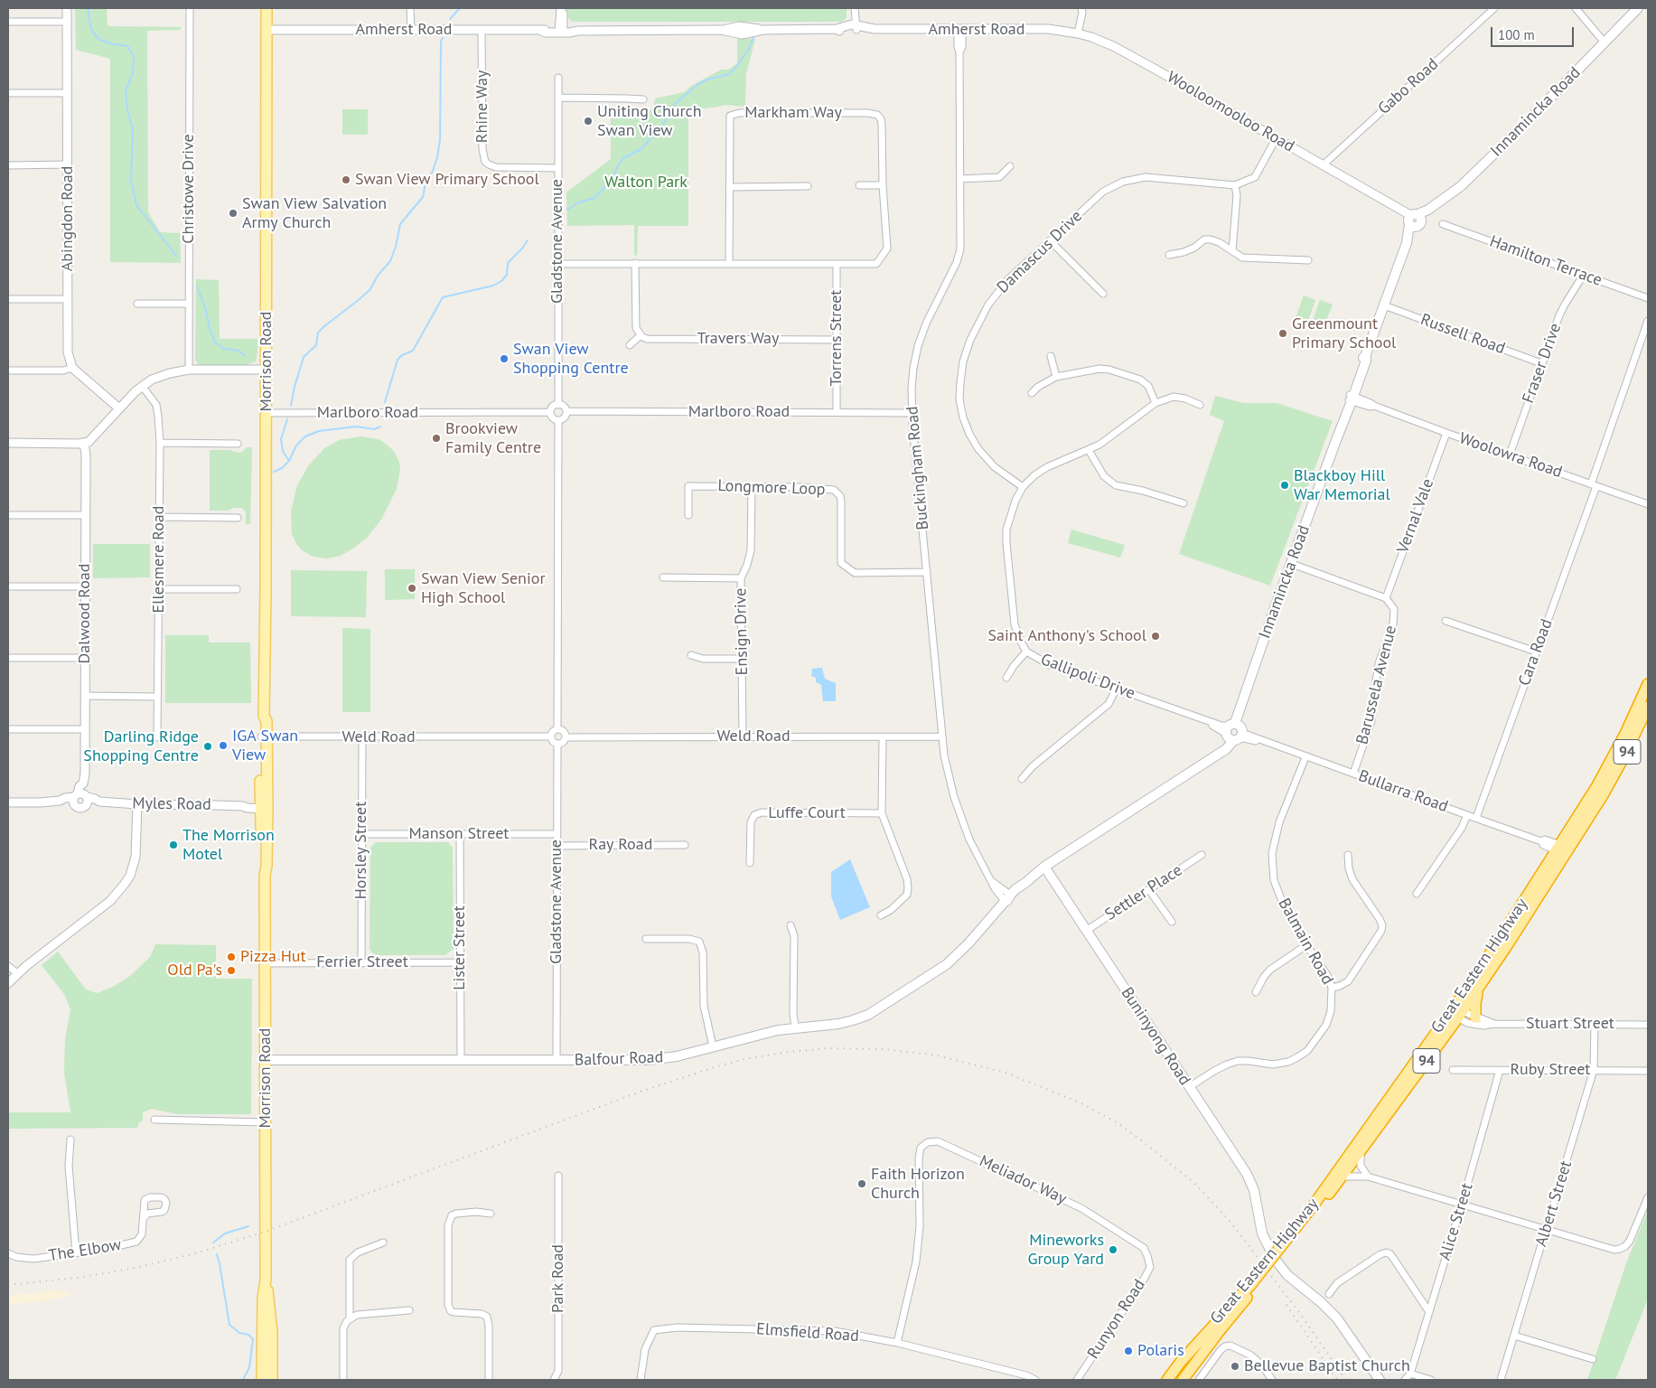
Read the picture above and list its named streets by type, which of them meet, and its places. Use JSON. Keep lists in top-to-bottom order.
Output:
{
  "streets": {
    "highway": ["94", "Great Eastern Highway"],
    "main road": [
      "Innamincka Road",
      "Morrison Road",
      "Buninyong Road",
      "Balfour Road"
    ],
    "street": [
      "Amherst Road",
      "Gabo Road",
      "Rhine Way",
      "Wooloomooloo Road",
      "Markham Way",
      "Christowe Drive",
      "Abingdon Road",
      "Gladstone Avenue",
      "Damascus Drive",
      "Hamilton Terrace",
      "Russell Road",
      "Torrens Street",
      "Travers Way",
      "Fraser Drive",
      "Marlboro Road",
      "Woolowra Road",
      "Buckingham Road",
      "Longmore Loop",
      "Vernal Vale",
      "Ellesmere Road",
      "Dalwood Road",
      "Ensign Drive",
      "Cara Road",
      "Gallipoli Drive",
      "Barussela Avenue",
      "Weld Road",
      "Bullarra Road",
      "Myles Road",
      "Luffe Court",
      "Manson Street",
      "Ray Road",
      "Horsley Street",
      "Settler Place",
      "Balmain Road",
      "Lister Street",
      "Ferrier Street",
      "Stuart Street",
      "Ruby Street",
      "Meliador Way",
      "Albert Street",
      "Alice Street",
      "The Elbow",
      "Park Road",
      "Runyon Road",
      "Elmsfield Road"
    ]
  },
  "crossings": [
    ["Amherst Road", "Rhine Way"],
    ["Amherst Road", "Wooloomooloo Road"],
    ["Amherst Road", "Morrison Road"],
    ["Amherst Road", "Buckingham Road"],
    ["Gabo Road", "Wooloomooloo Road"],
    ["Rhine Way", "Gladstone Avenue"],
    ["Wooloomooloo Road", "Innamincka Road"],
    ["Innamincka Road", "Russell Road"],
    ["Innamincka Road", "Woolowra Road"],
    ["Innamincka Road", "Buckingham Road"],
    ["Innamincka Road", "Gallipoli Drive"],
    ["Innamincka Road", "Bullarra Road"],
    ["Innamincka Road", "Buninyong Road"],
    ["Innamincka Road", "Balfour Road"],
    ["Markham Way", "Gladstone Avenue"],
    ["Markham Way", "Torrens Street"],
    ["Gladstone Avenue", "Marlboro Road"],
    ["Gladstone Avenue", "Weld Road"],
    ["Gladstone Avenue", "Manson Street"],
    ["Gladstone Avenue", "Ray Road"],
    ["Gladstone Avenue", "Balfour Road"],
    ["Damascus Drive", "Gallipoli Drive"],
    ["Hamilton Terrace", "Fraser Drive"],
    ["Russell Road", "Fraser Drive"],
    ["Torrens Street", "Travers Way"],
    ["Torrens Street", "Marlboro Road"],
    ["Morrison Road", "Marlboro Road"],
    ["Morrison Road", "Weld Road"],
    ["Morrison Road", "Myles Road"],
    ["Morrison Road", "Ferrier Street"],
    ["Morrison Road", "Balfour Road"],
    ["Fraser Drive", "Woolowra Road"],
    ["Marlboro Road", "Buckingham Road"],
    ["Woolowra Road", "Vernal Vale"],
    ["Woolowra Road", "Cara Road"],
    ["Buckingham Road", "Longmore Loop"],
    ["Buckingham Road", "Weld Road"],
    ["Buckingham Road", "Balfour Road"],
    ["Vernal Vale", "Barussela Avenue"],
    ["Dalwood Road", "Myles Road"],
    ["Ensign Drive", "Weld Road"],
    ["Cara Road", "Bullarra Road"],
    ["Gallipoli Drive", "Bullarra Road"],
    ["Barussela Avenue", "Bullarra Road"],
    ["Weld Road", "Horsley Street"],
    ["Bullarra Road", "Balmain Road"],
    ["Bullarra Road", "Great Eastern Highway"],
    ["Manson Street", "Horsley Street"],
    ["Manson Street", "Lister Street"],
    ["Horsley Street", "Ferrier Street"],
    ["Settler Place", "Buninyong Road"],
    ["Balmain Road", "Buninyong Road"],
    ["Lister Street", "Ferrier Street"],
    ["Lister Street", "Balfour Road"],
    ["Great Eastern Highway", "Stuart Street"],
    ["Stuart Street", "Albert Street"],
    ["Ruby Street", "Albert Street"],
    ["Ruby Street", "Alice Street"],
    ["Meliador Way", "Runyon Road"],
    ["Meliador Way", "Elmsfield Road"]
  ],
  "parks": ["Walton Park"],
  "places": [
    "Uniting Church Swan View",
    "Swan View Primary School",
    "Swan View Salvation Army Church",
    "Greenmount Primary School",
    "Swan View Shopping Centre",
    "Brookview Family Centre",
    "Blackboy Hill War Memorial",
    "Swan View Senior High School",
    "Saint Anthony's School",
    "IGA Swan View",
    "Darling Ridge Shopping Centre",
    "The Morrison Motel",
    "Pizza Hut",
    "Old Pa's",
    "Faith Horizon Church",
    "Mineworks Group Yard",
    "Polaris",
    "Bellevue Baptist Church"
  ],
  "scale_bar": "100 m"
}
